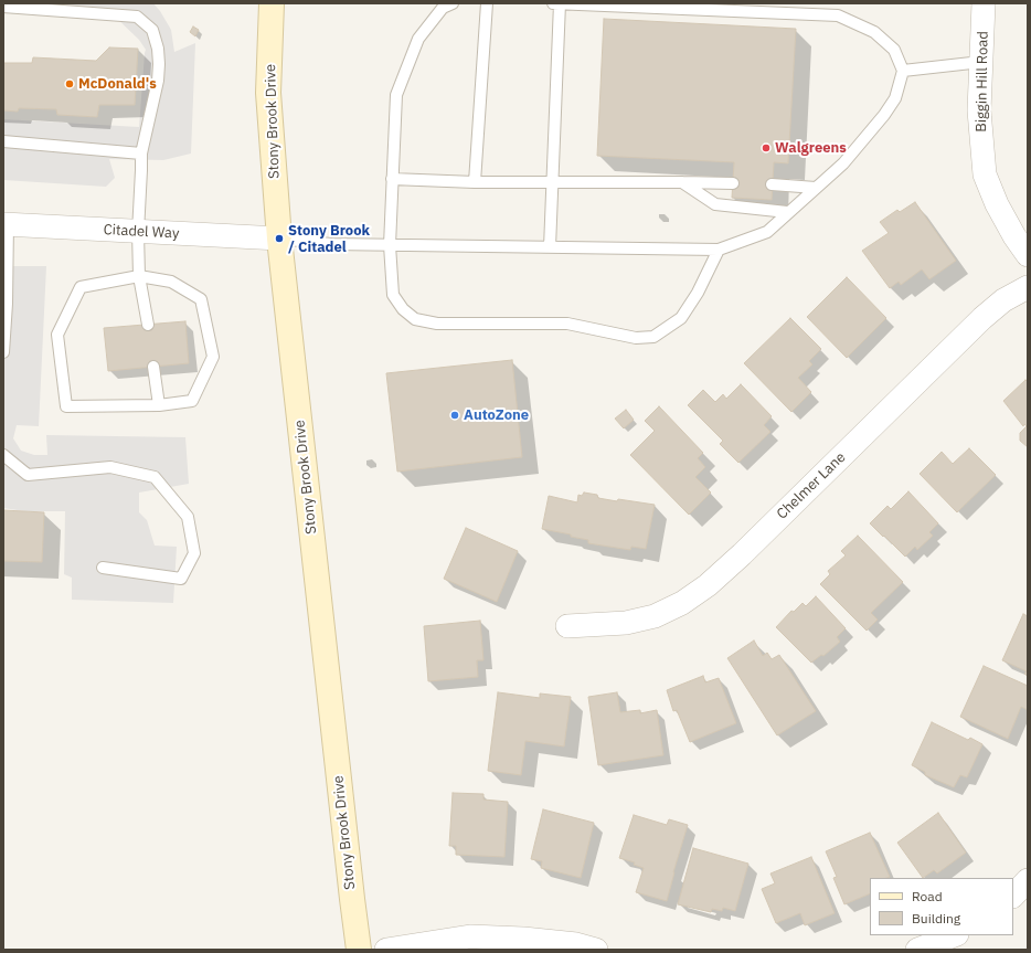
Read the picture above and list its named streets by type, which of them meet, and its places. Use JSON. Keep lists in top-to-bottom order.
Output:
{
  "streets": {
    "street": [
      "Biggin Hill Road",
      "Stony Brook Drive",
      "Citadel Way",
      "Chelmer Lane"
    ]
  },
  "crossings": [
    ["Stony Brook Drive", "Citadel Way"]
  ],
  "places": [
    "McDonald's",
    "Walgreens",
    "Stony Brook / Citadel",
    "AutoZone"
  ],
  "legend": ["Road", "Building"]
}
